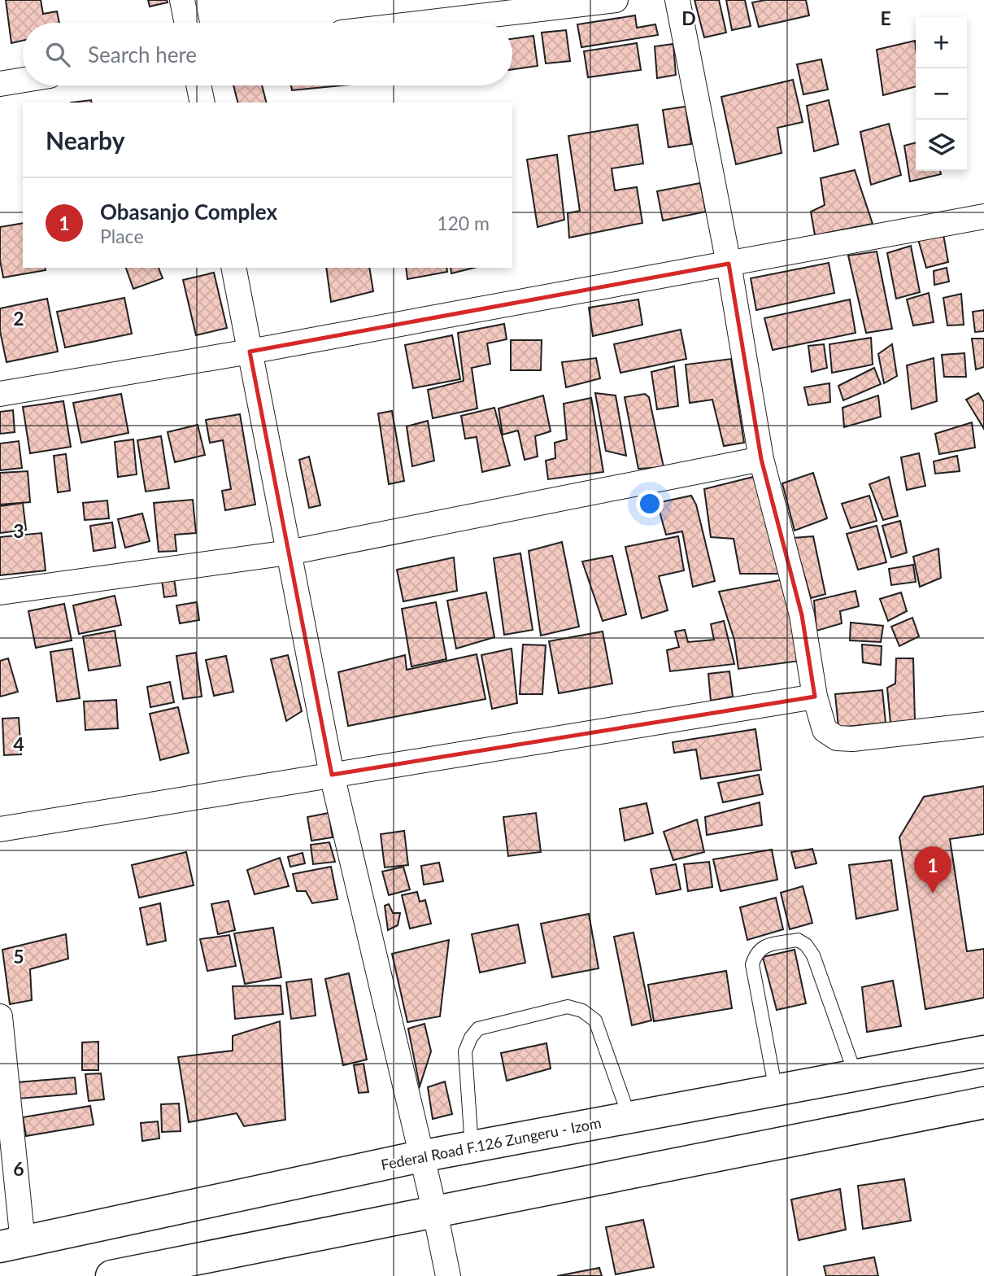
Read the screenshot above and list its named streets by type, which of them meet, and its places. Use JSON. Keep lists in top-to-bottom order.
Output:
{
  "streets": {
    "main road": ["Federal Road F.126 Zungeru - Izom"]
  },
  "page": {
    "map_buttons": ["+", "−"],
    "search": "Search here",
    "heading": "Nearby",
    "list": [
      {
        "mark": "1",
        "name": "Obasanjo Complex",
        "note": "Place",
        "value": "120 m"
      }
    ],
    "pins": "1"
  },
  "grid": {
    "columns": ["D", "E"],
    "rows": [
      "2",
      "3",
      "4",
      "5",
      "6"
    ]
  }
}
